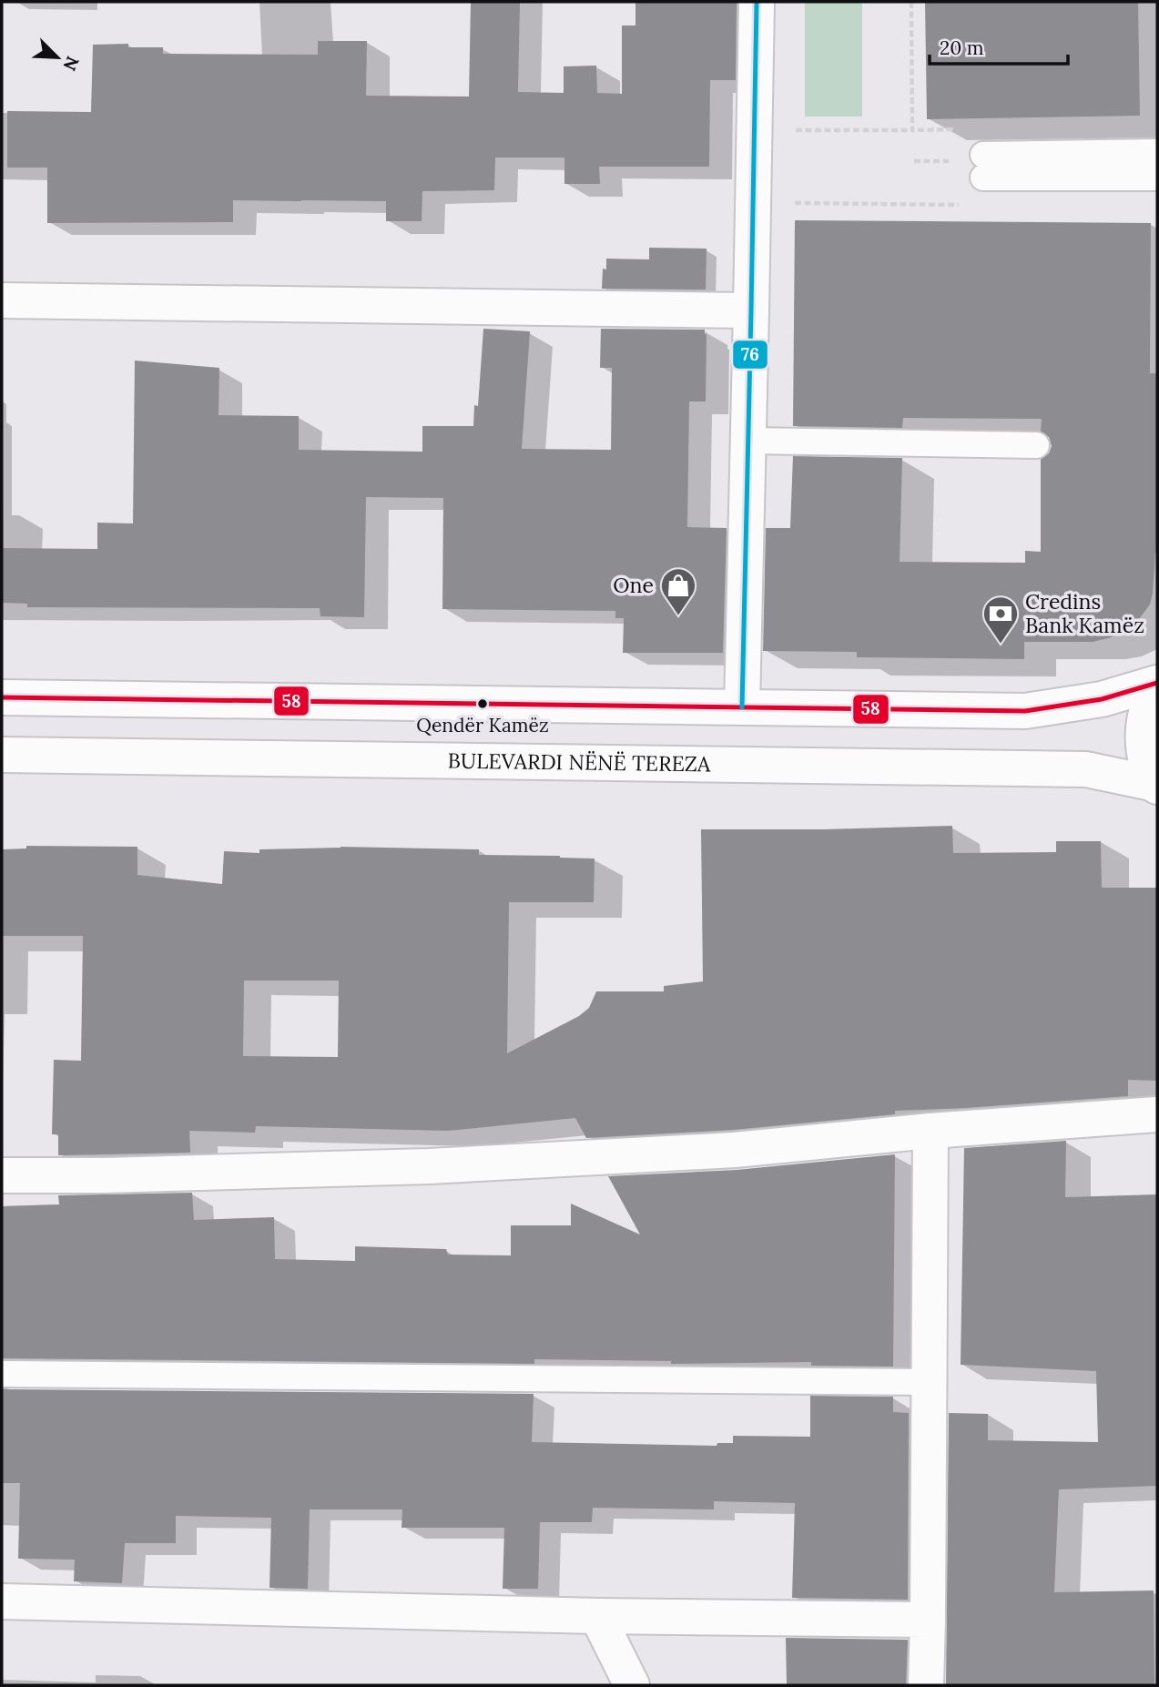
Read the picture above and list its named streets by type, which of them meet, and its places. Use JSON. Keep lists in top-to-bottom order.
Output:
{
  "streets": {
    "street": ["BULEVARDI NËNË TEREZA"]
  },
  "places": {
    "shop": ["One"],
    "bank": ["Credins Bank Kamëz"],
    "other": ["Qendër Kamëz"]
  },
  "lines": ["transit line 76", "transit line 58"],
  "scale_bar": "20 m",
  "north": "bottom right"
}
